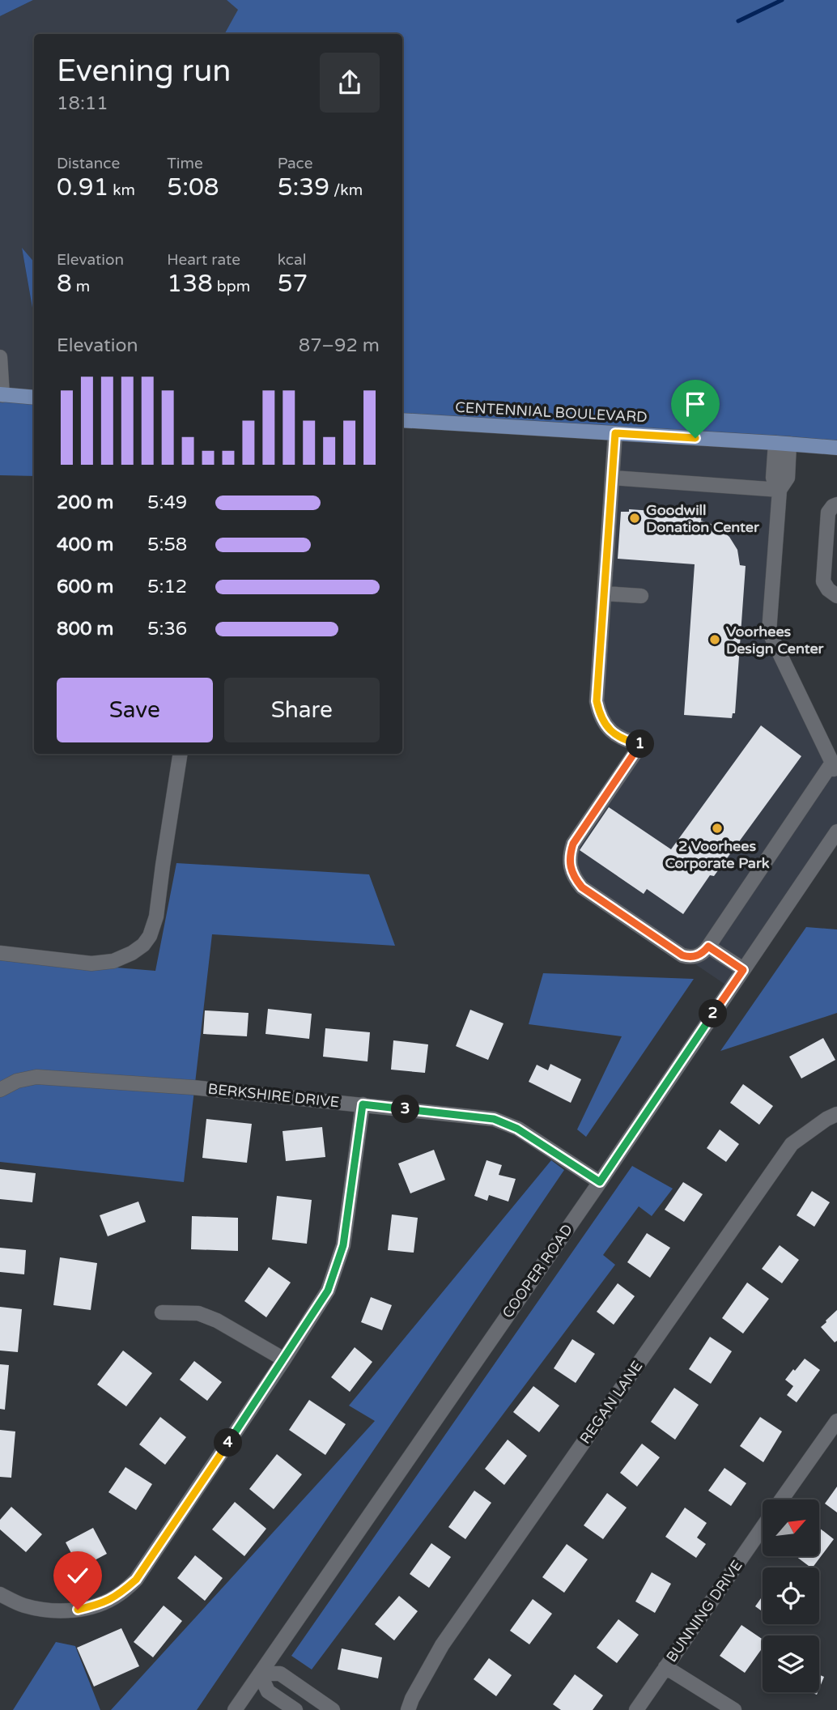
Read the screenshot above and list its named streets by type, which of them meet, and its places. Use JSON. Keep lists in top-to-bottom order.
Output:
{
  "streets": {
    "main road": ["CENTENNIAL BOULEVARD"],
    "street": [
      "BERKSHIRE DRIVE",
      "COOPER ROAD",
      "REGAN LANE",
      "BUNNING DRIVE"
    ]
  },
  "crossings": [
    ["BERKSHIRE DRIVE", "COOPER ROAD"]
  ],
  "places": ["Goodwill Donation Center", "Voorhees Design Center", "2 Voorhees Corporate Park"],
  "north": "top right",
  "page": {
    "heading": ["Evening run", "18:11"],
    "stats": [
      ["Distance", "0.91 km"],
      ["Time", "5:08"],
      ["Pace", "5:39 /km"],
      ["Elevation", "8 m"],
      ["Heart rate", "138 bpm"],
      ["kcal", "57"]
    ],
    "chart": ["Elevation", "87–92 m"],
    "list": [
      {
        "name": "200 m",
        "note": "5:49"
      },
      {
        "name": "400 m",
        "note": "5:58"
      },
      {
        "name": "600 m",
        "note": "5:12"
      },
      {
        "name": "800 m",
        "note": "5:36"
      }
    ],
    "buttons": ["Save", "Share"],
    "pins": [
      "1",
      "2",
      "3",
      "4"
    ]
  }
}
